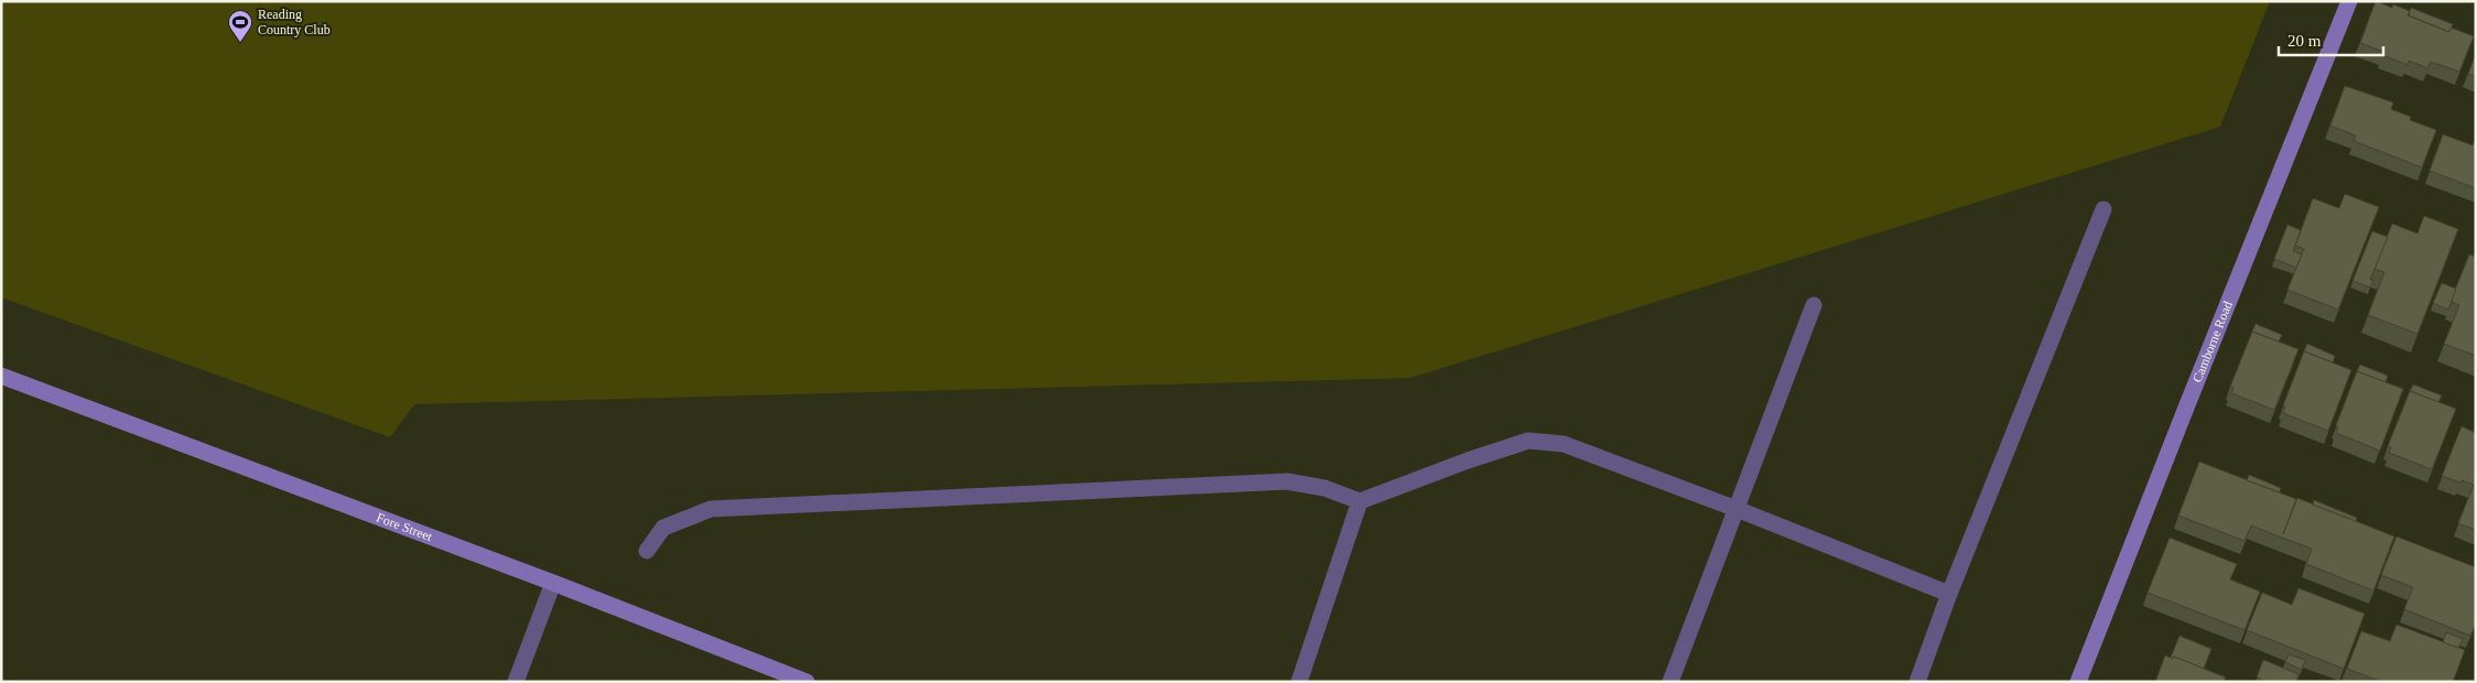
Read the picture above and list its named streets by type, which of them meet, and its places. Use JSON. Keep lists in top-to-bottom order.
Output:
{
  "streets": {
    "street": ["Camborne Road", "Fore Street"]
  },
  "places": {
    "sports": ["Reading Country Club"]
  },
  "scale_bar": "20 m"
}
